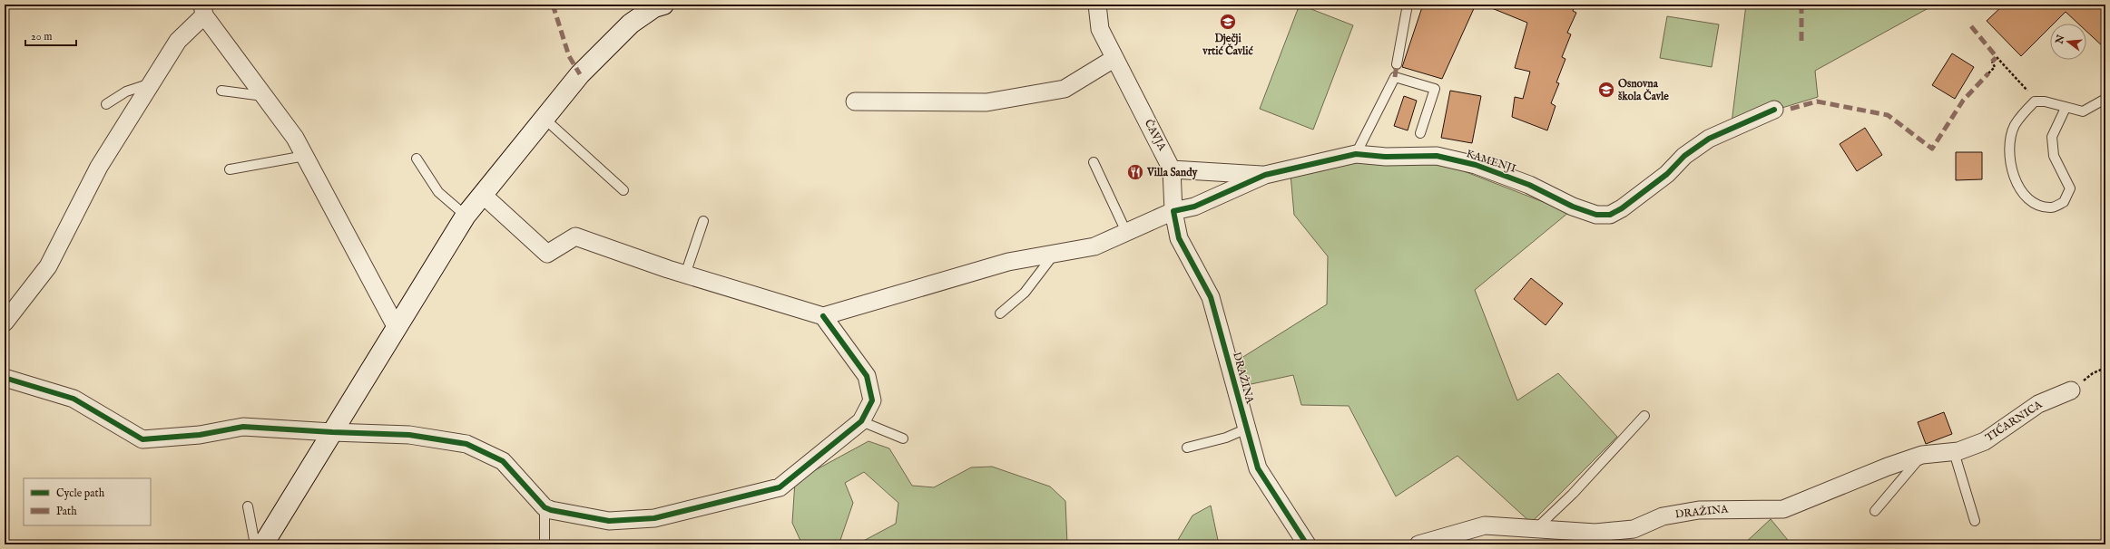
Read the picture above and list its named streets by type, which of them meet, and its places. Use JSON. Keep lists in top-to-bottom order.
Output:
{
  "streets": {
    "street": [
      "ČAVJA",
      "KAMENJI",
      "DRAŽINA",
      "TIĆARNICA"
    ]
  },
  "crossings": [
    ["ČAVJA", "KAMENJI"],
    ["ČAVJA", "DRAŽINA"],
    ["KAMENJI", "DRAŽINA"],
    ["DRAŽINA", "TIĆARNICA"]
  ],
  "places": {
    "school or university": ["Dječji vrtić Čavlić", "Osnovna škola Čavle"],
    "restaurant": ["Villa Sandy"]
  },
  "legend": ["Cycle path", "Path"],
  "scale_bar": "20 m",
  "north": "left"
}
